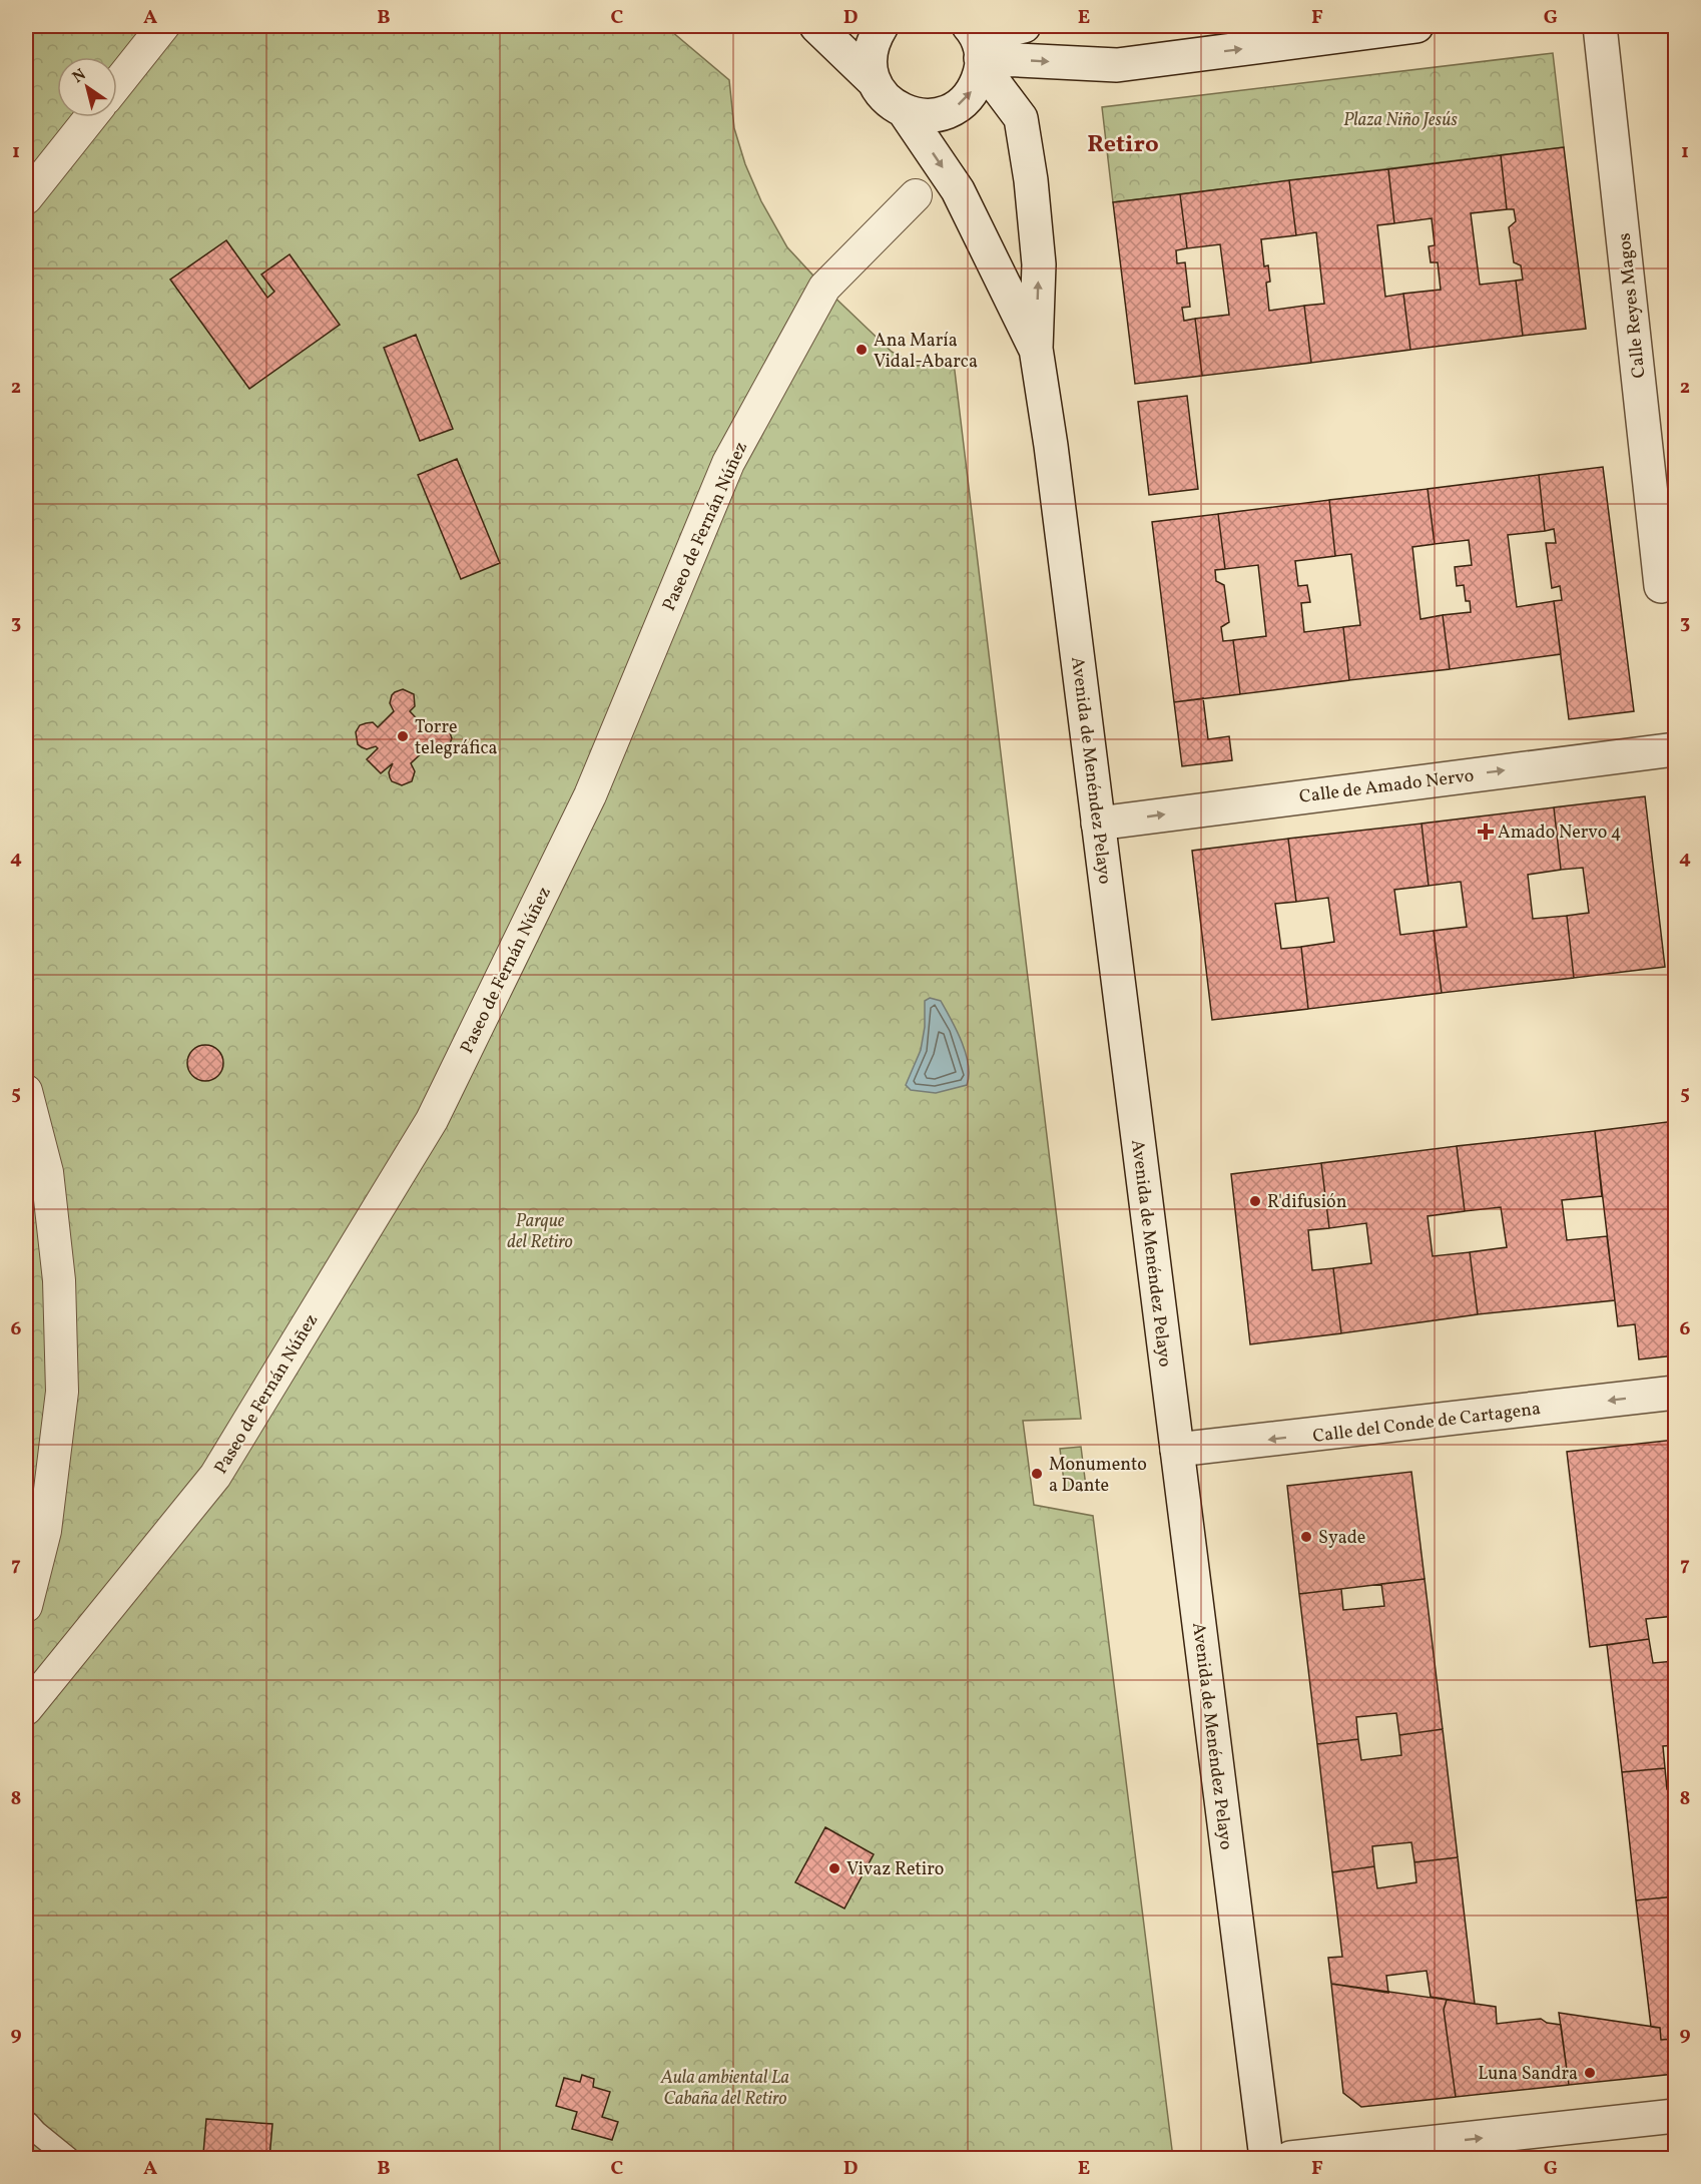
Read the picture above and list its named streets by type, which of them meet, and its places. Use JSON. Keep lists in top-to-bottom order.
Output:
{
  "streets": {
    "main road": [
      "Calle Reyes Magos",
      "Avenida de Menéndez Pelayo",
      "Calle de Amado Nervo",
      "Calle del Conde de Cartagena"
    ],
    "street": ["Paseo de Fernán Núñez"]
  },
  "crossings": [
    ["Avenida de Menéndez Pelayo", "Calle de Amado Nervo"],
    ["Avenida de Menéndez Pelayo", "Calle del Conde de Cartagena"]
  ],
  "one_way": ["Calle de Amado Nervo", "Calle del Conde de Cartagena"],
  "districts": ["Retiro"],
  "parks": ["Plaza Niño Jesús", "Parque del Retiro", "Aula ambiental La Cabaña del Retiro"],
  "places": {
    "other": [
      "Ana María Vidal-Abarca",
      "Torre telegráfica",
      "R'difusión",
      "Monumento a Dante",
      "Syade",
      "Vivaz Retiro",
      "Luna Sandra"
    ],
    "health": ["Amado Nervo 4"]
  },
  "north": "top left",
  "grid": {
    "columns": [
      "A",
      "B",
      "C",
      "D",
      "E",
      "F",
      "G"
    ],
    "rows": [
      "1",
      "2",
      "3",
      "4",
      "5",
      "6",
      "7",
      "8",
      "9"
    ]
  }
}
